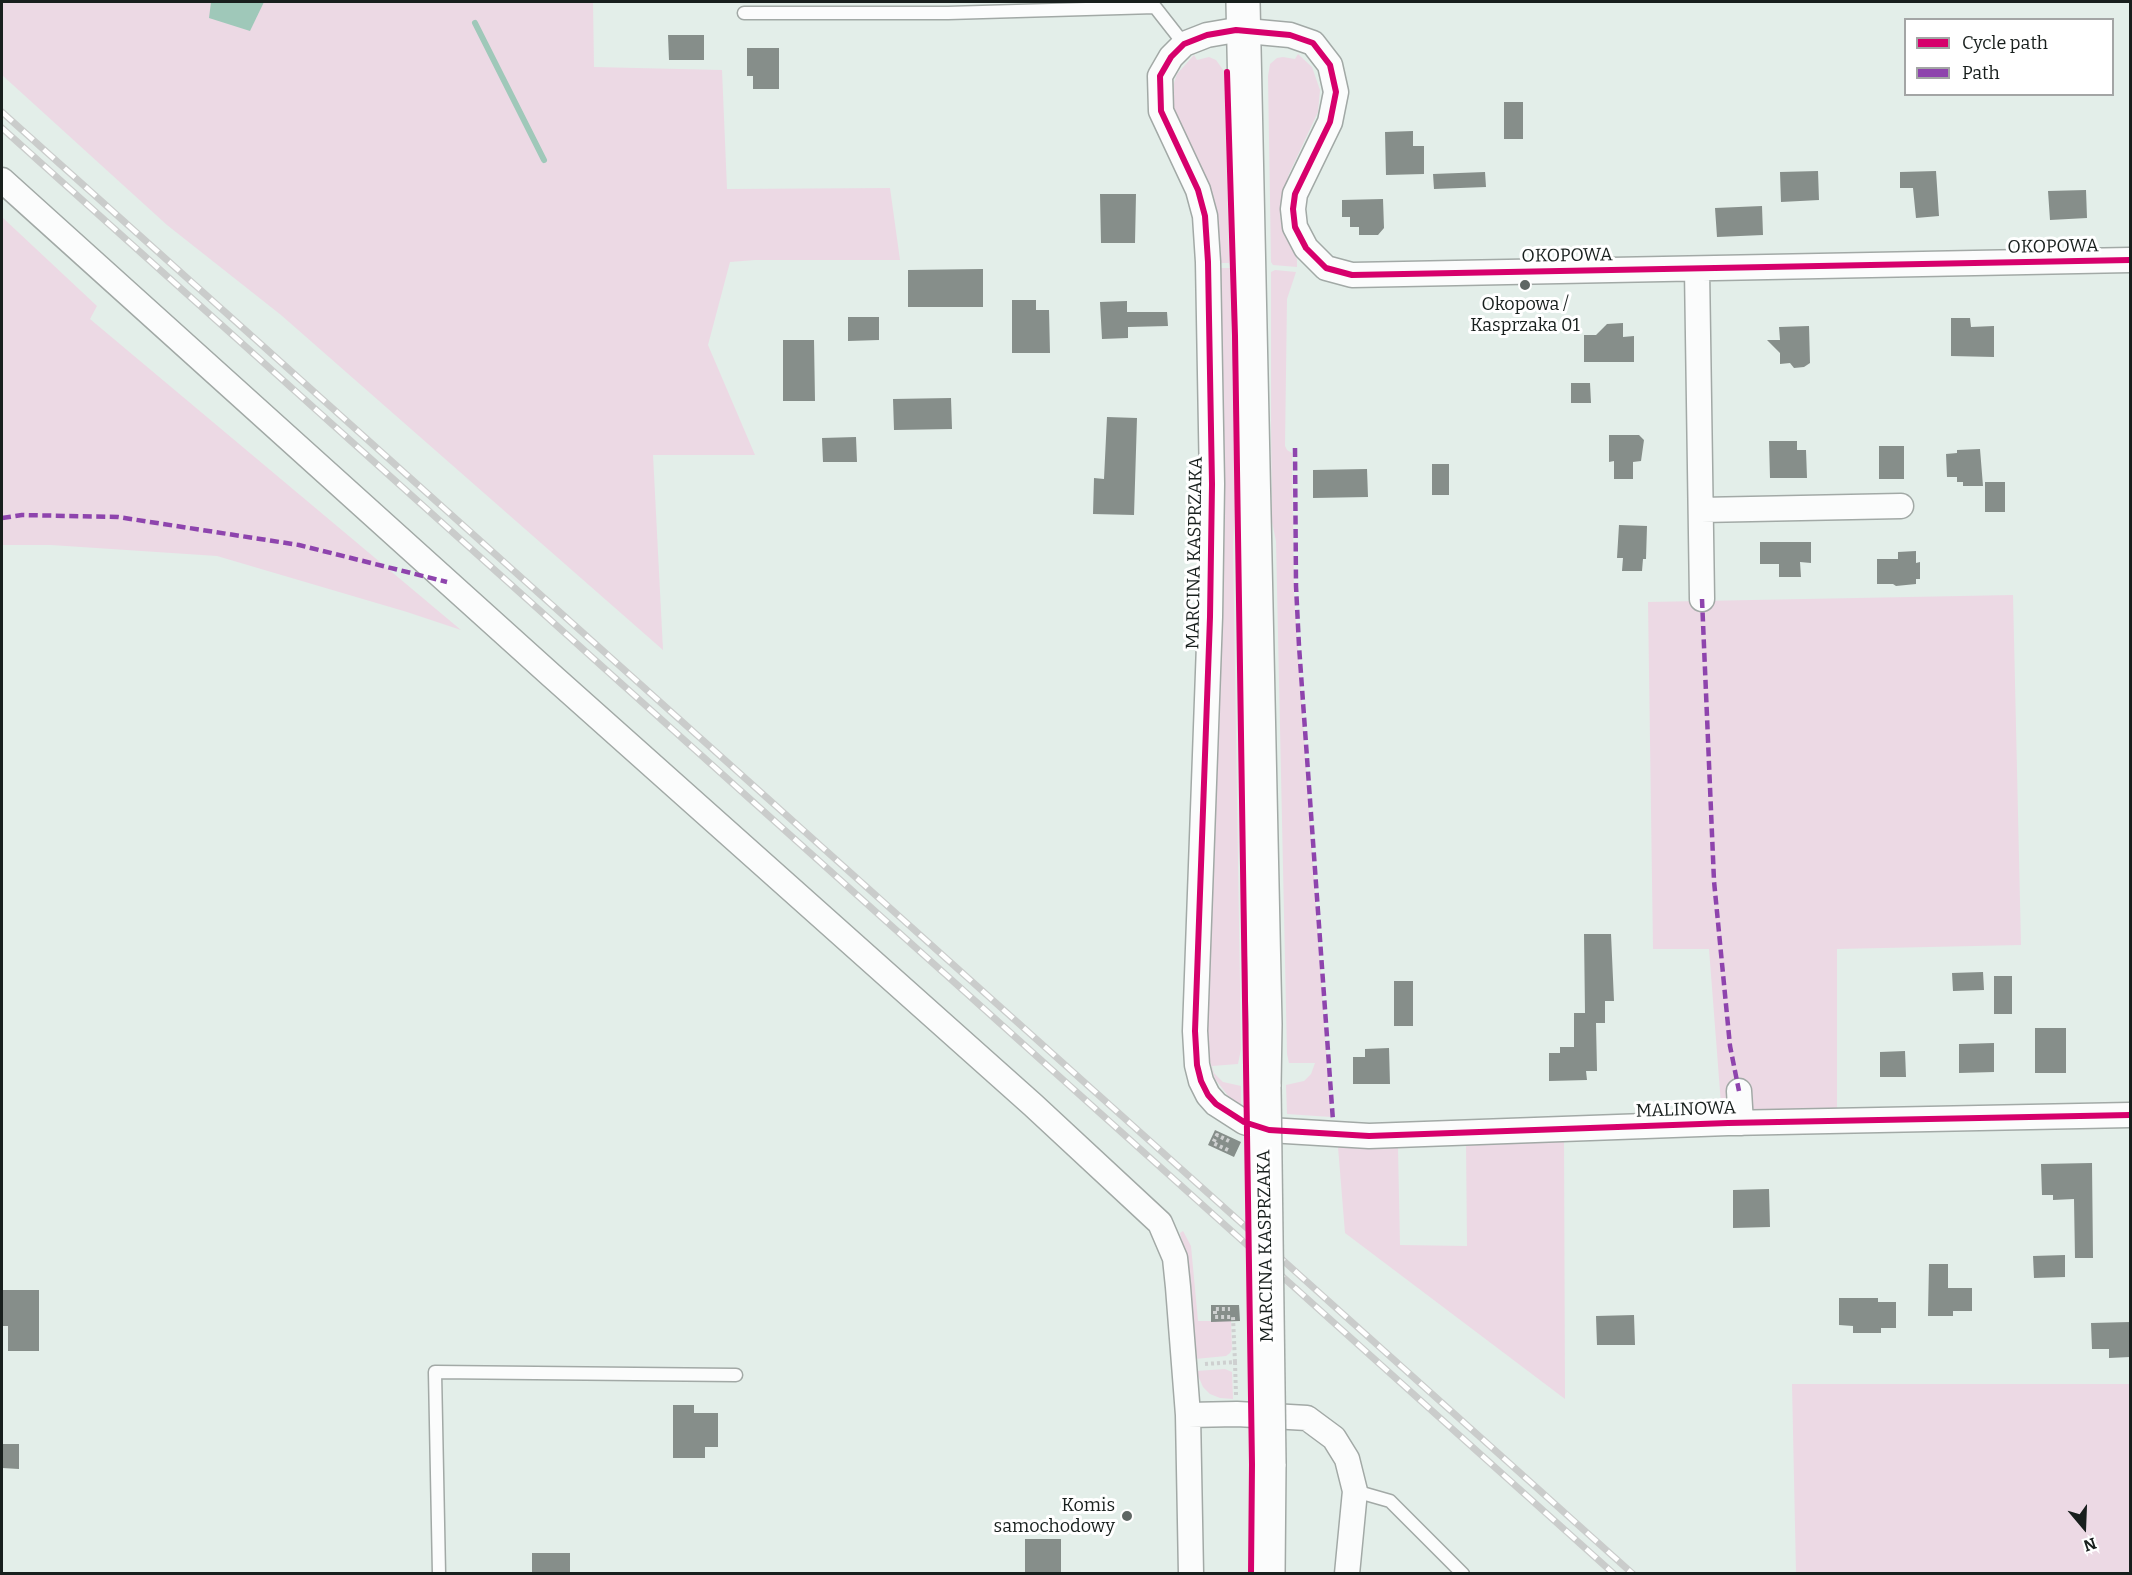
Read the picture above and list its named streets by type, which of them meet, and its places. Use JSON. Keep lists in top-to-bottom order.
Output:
{
  "streets": {
    "main road": ["MARCINA KASPRZAKA"],
    "street": ["OKOPOWA", "MALINOWA"]
  },
  "crossings": [
    ["OKOPOWA", "MARCINA KASPRZAKA"],
    ["MARCINA KASPRZAKA", "MALINOWA"]
  ],
  "places": ["Okopowa / Kasprzaka 01", "Komis samochodowy"],
  "legend": ["Cycle path", "Path"],
  "north": "bottom"
}
